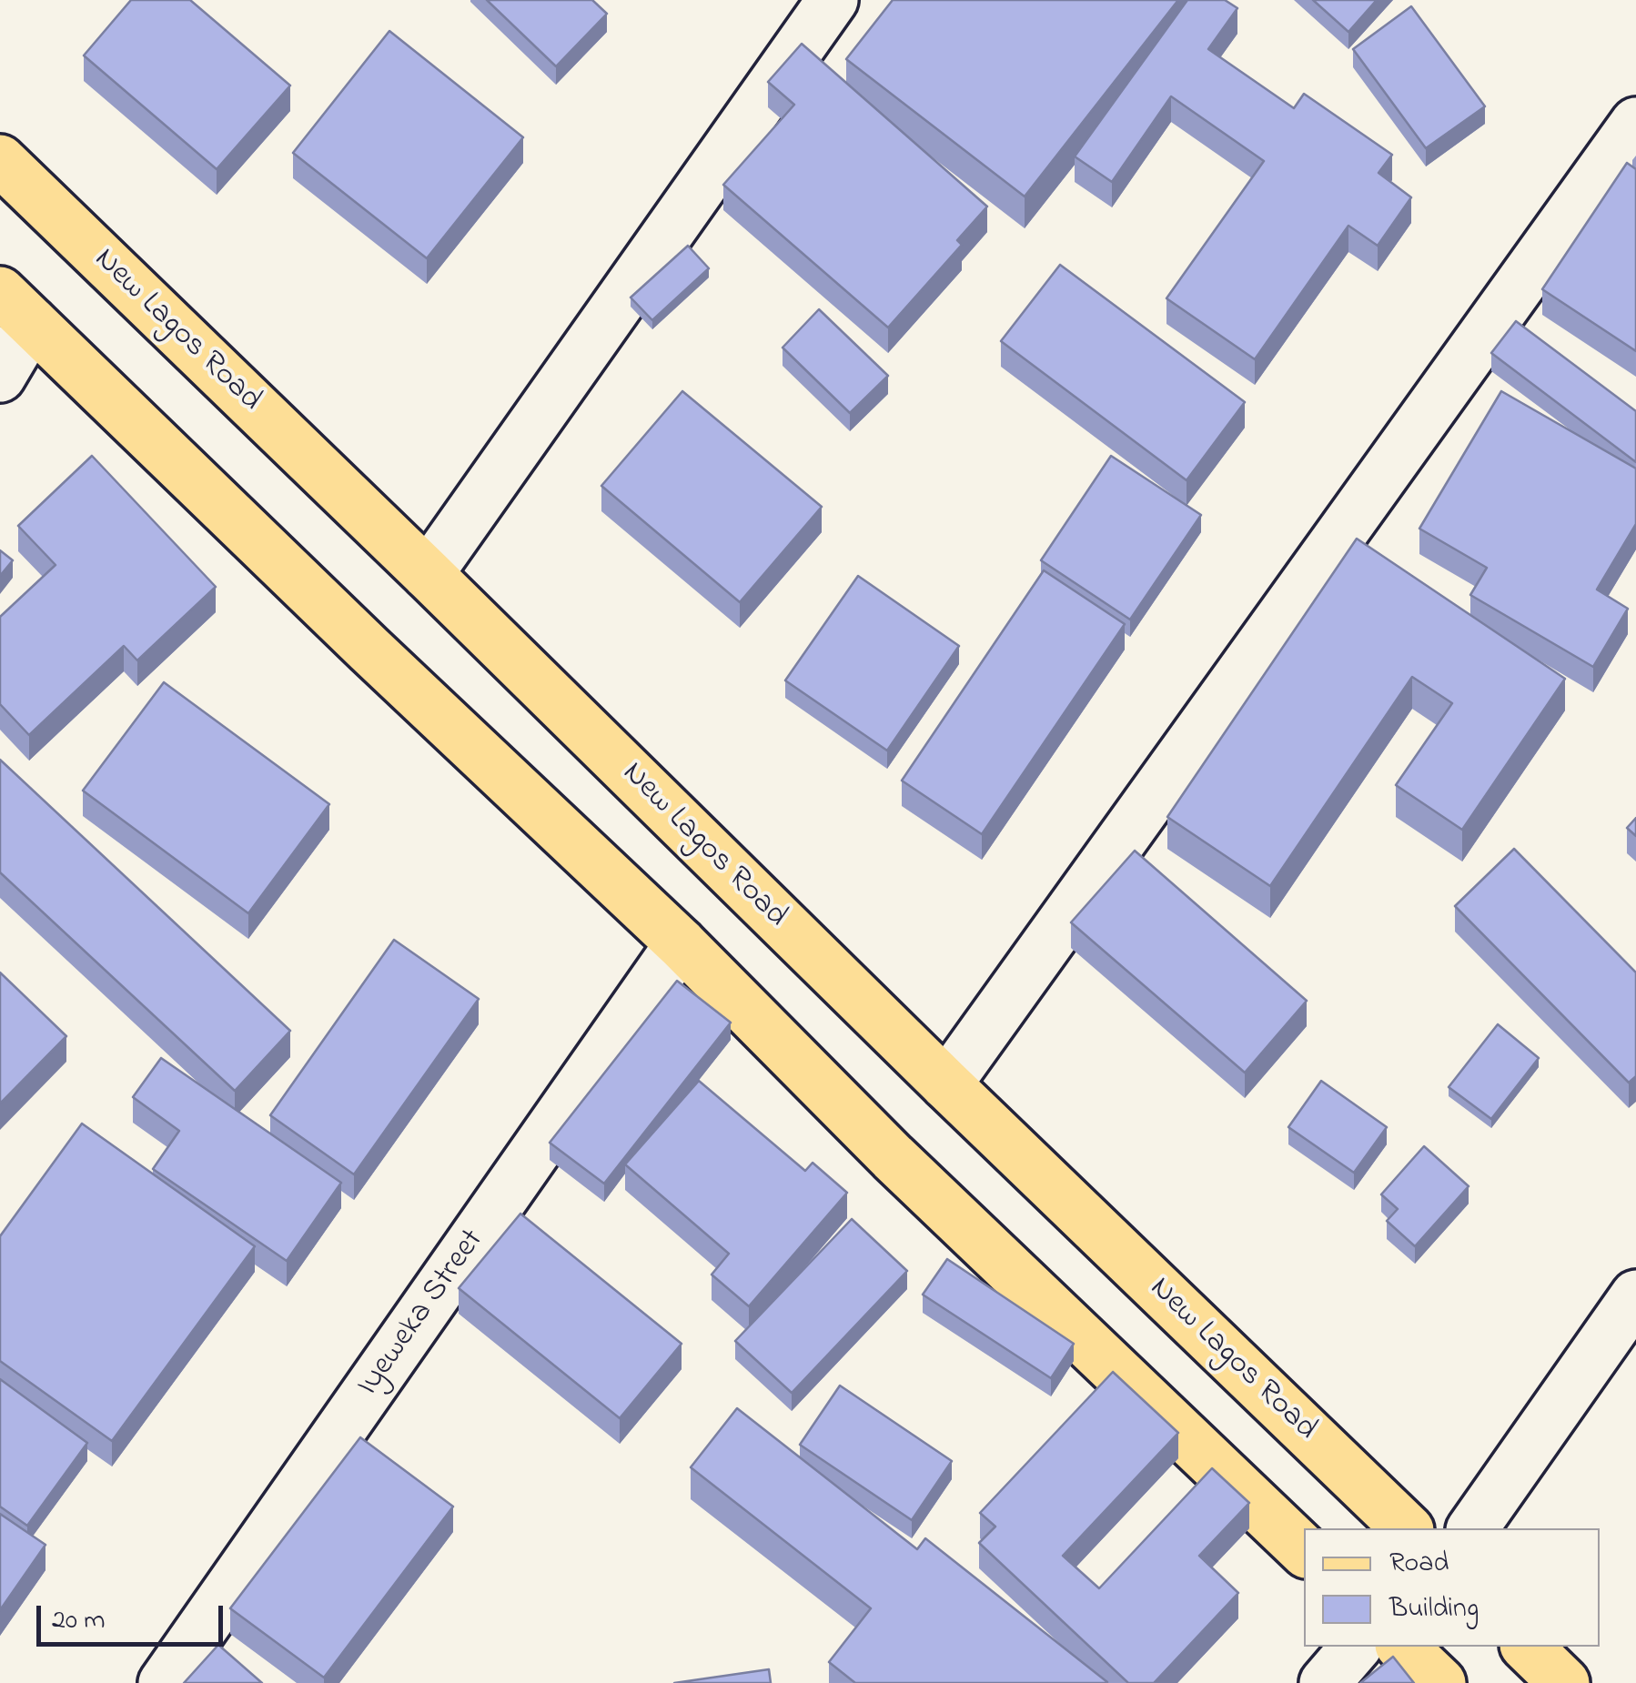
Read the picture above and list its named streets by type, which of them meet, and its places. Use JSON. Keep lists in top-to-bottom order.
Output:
{
  "streets": {
    "main road": ["New Lagos Road"],
    "street": ["Iyeweka Street"]
  },
  "legend": ["Road", "Building"],
  "scale_bar": "20 m"
}
